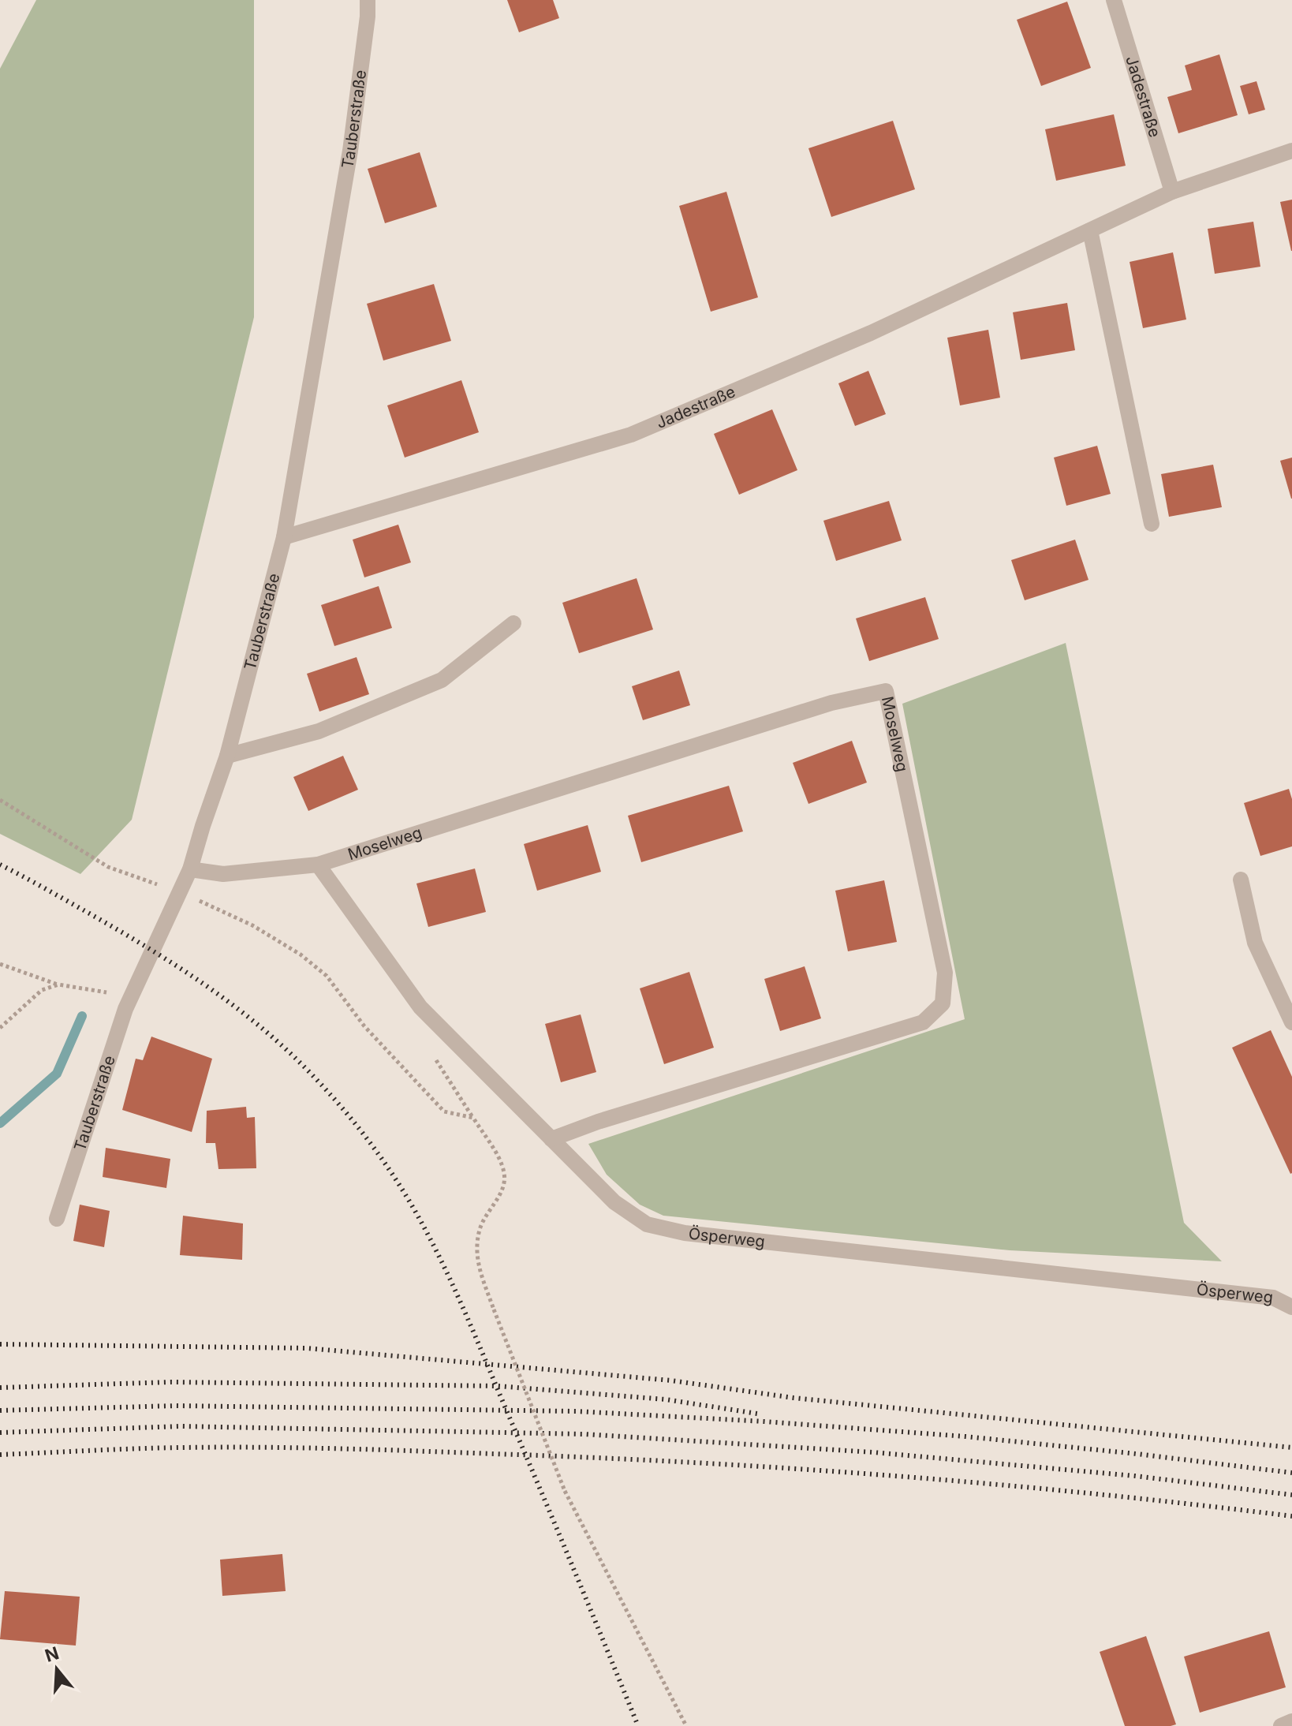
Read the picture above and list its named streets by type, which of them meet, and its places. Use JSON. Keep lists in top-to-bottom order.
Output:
{
  "streets": {
    "street": [
      "Jadestraße",
      "Tauberstraße",
      "Moselweg",
      "Ösperweg"
    ]
  },
  "crossings": [
    ["Jadestraße", "Tauberstraße"],
    ["Tauberstraße", "Moselweg"],
    ["Moselweg", "Ösperweg"]
  ],
  "north": "top"
}
